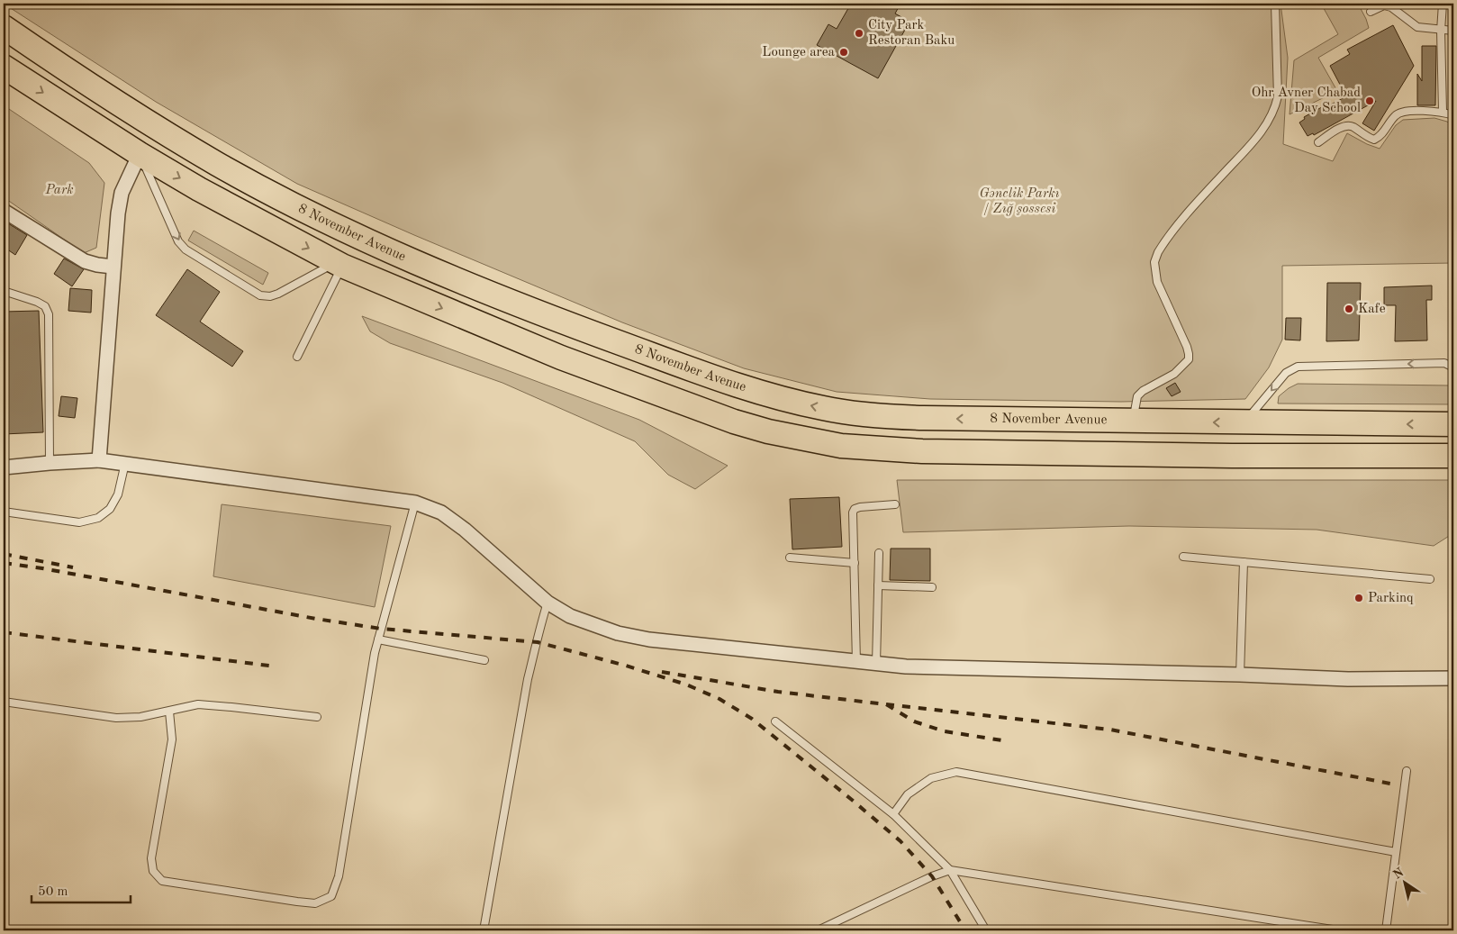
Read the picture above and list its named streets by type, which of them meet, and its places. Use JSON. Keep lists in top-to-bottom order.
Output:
{
  "streets": {
    "highway": ["8 November Avenue"]
  },
  "parks": ["Park", "Gənclik Parkı / Zığ şossesi"],
  "places": [
    "City Park Restoran Baku",
    "Lounge area",
    "Ohr Avner Chabad Day School",
    "Kafe",
    "Parkinq"
  ],
  "scale_bar": "50 m",
  "north": "top left"
}
